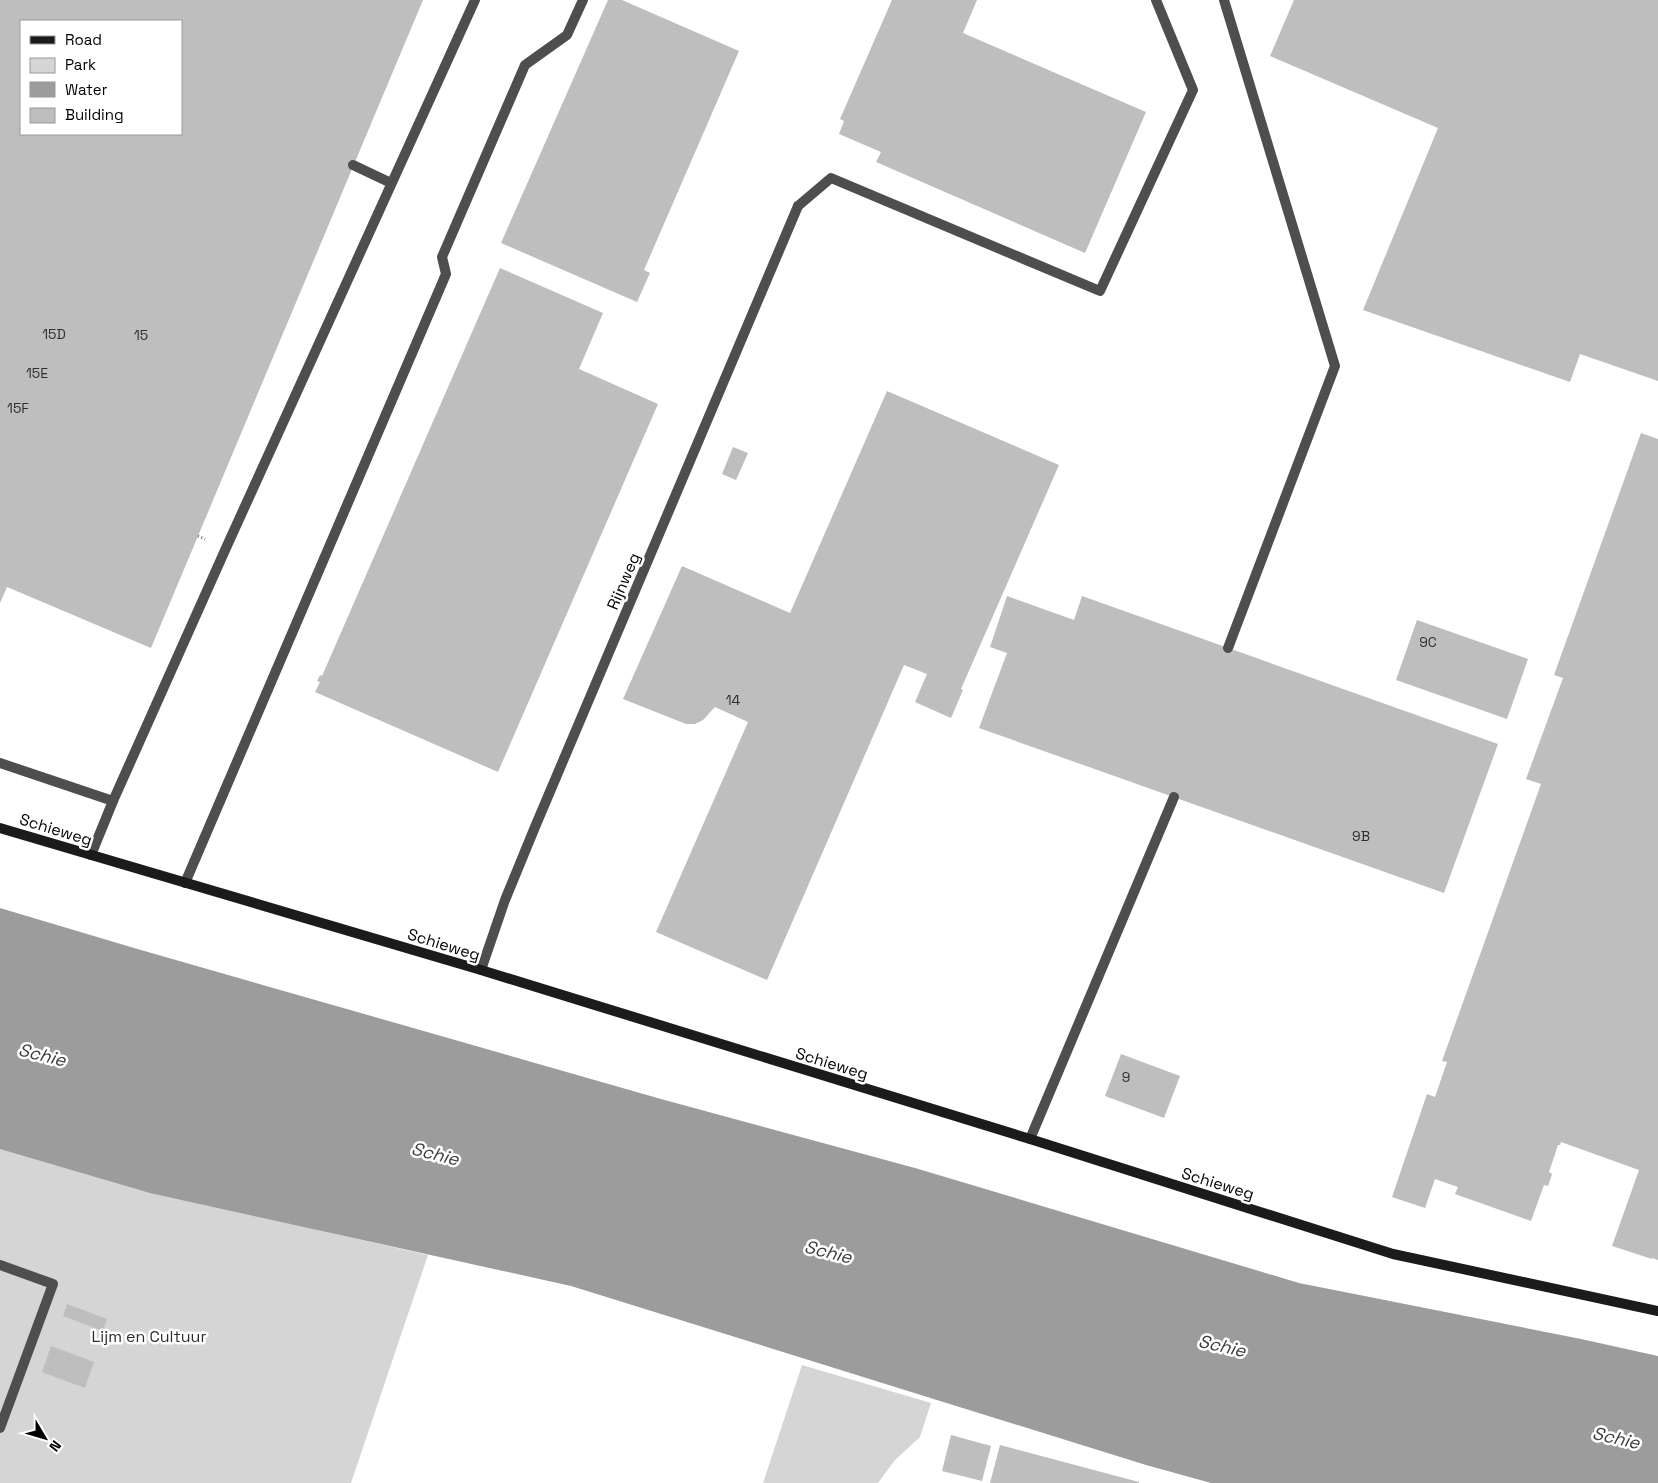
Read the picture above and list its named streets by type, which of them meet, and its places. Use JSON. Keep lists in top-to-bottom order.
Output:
{
  "streets": {
    "street": ["Rijnweg", "Schieweg"]
  },
  "crossings": [
    ["Rijnweg", "Schieweg"]
  ],
  "water": ["Schie"],
  "parks": ["Lijm en Cultuur"],
  "house_numbers": [
    "15D",
    "15",
    "15E",
    "15F",
    "9C",
    "14",
    "9B",
    "9"
  ],
  "legend": [
    "Road",
    "Park",
    "Water",
    "Building"
  ],
  "north": "bottom right"
}
